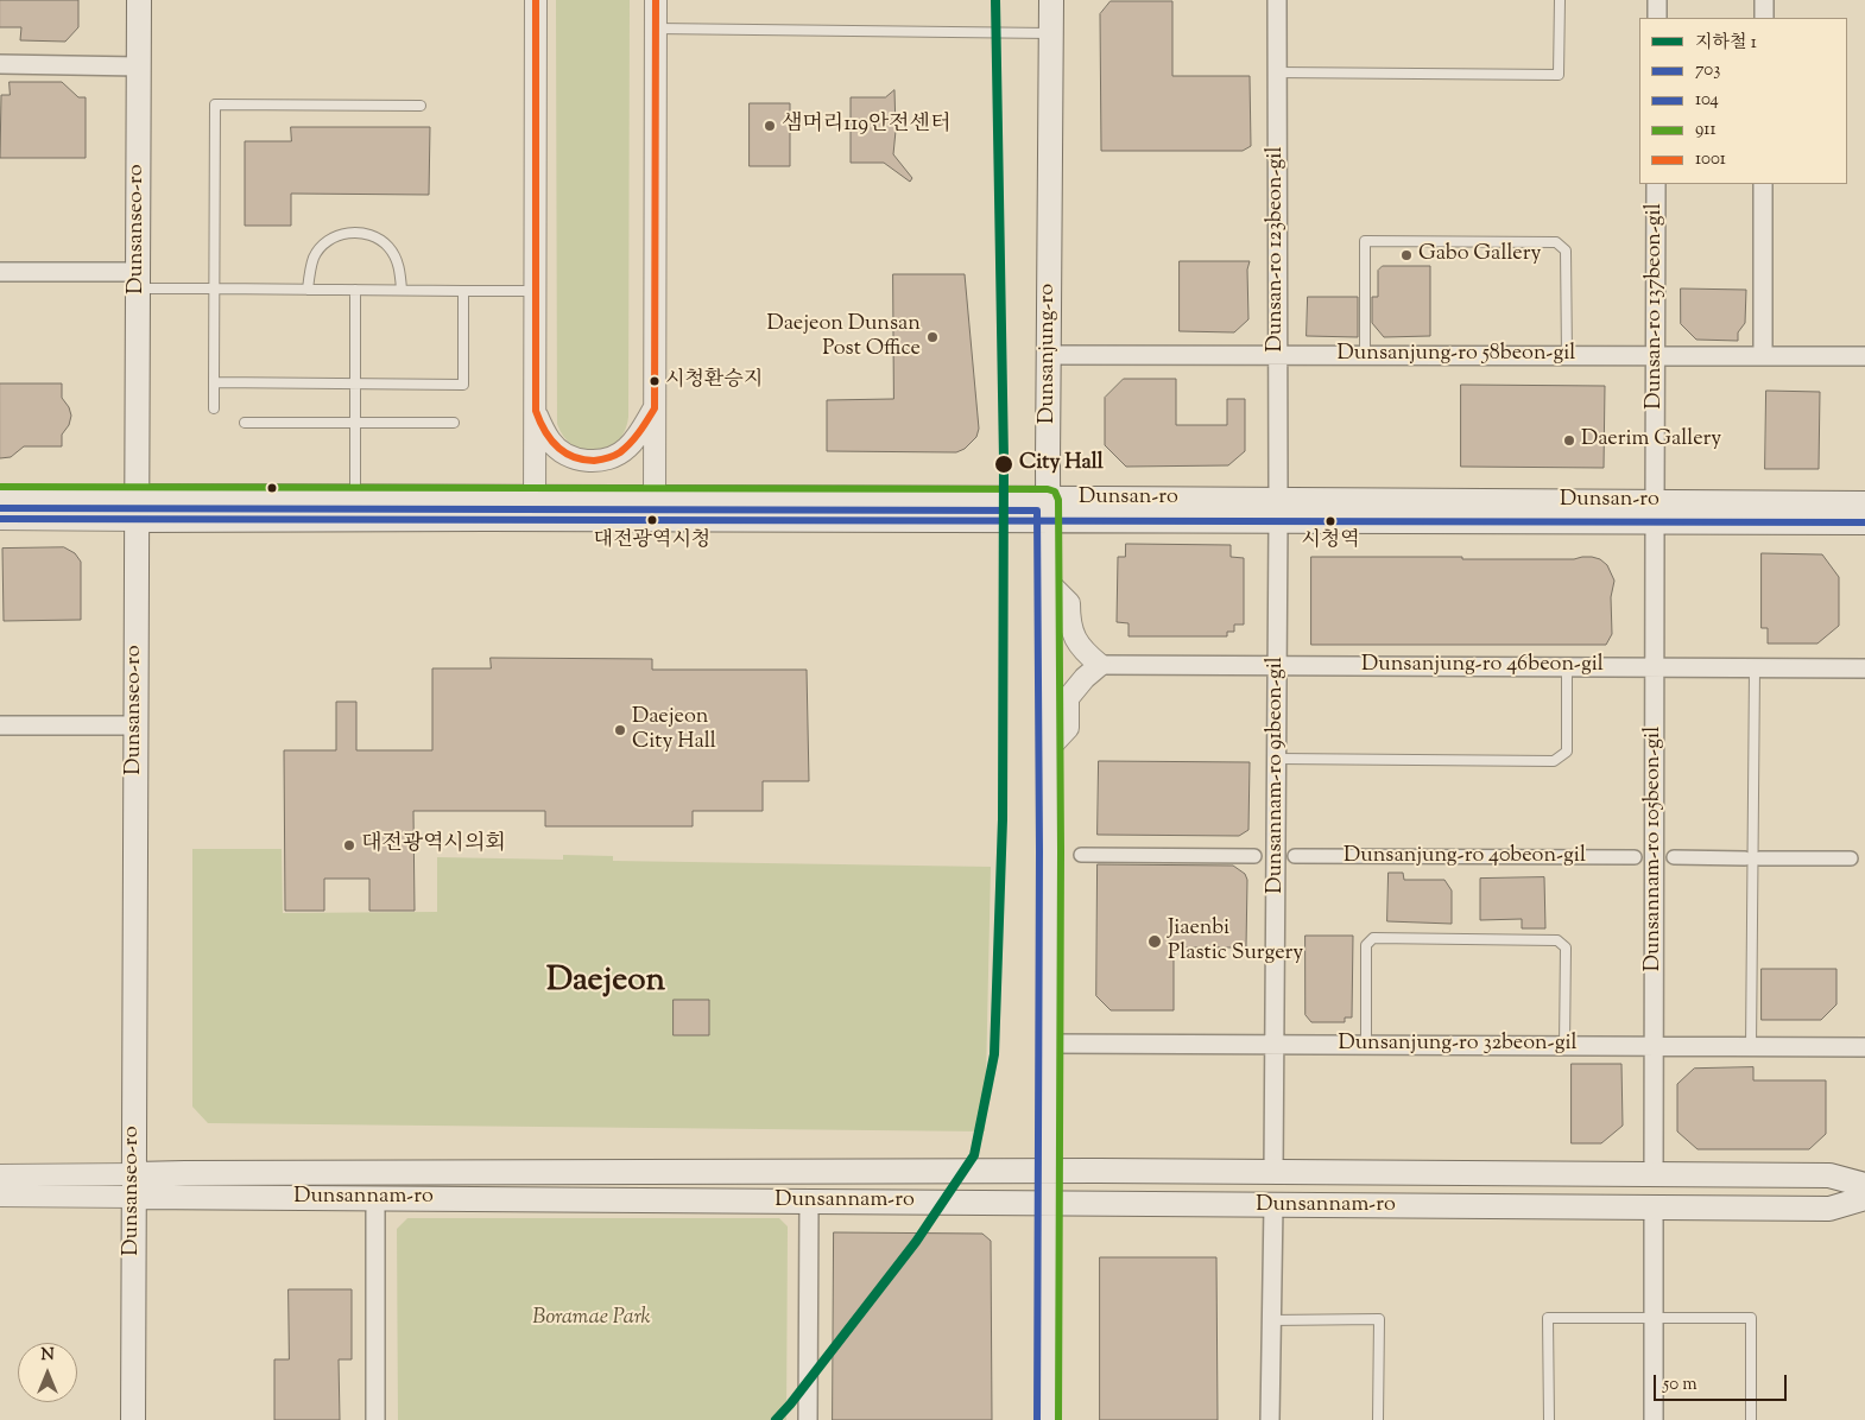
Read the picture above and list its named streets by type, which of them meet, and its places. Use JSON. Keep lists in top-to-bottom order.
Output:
{
  "streets": {
    "main road": [
      "Dunsanseo-ro",
      "Dunsanjung-ro",
      "Dunsan-ro",
      "Dunsannam-ro"
    ],
    "street": [
      "Dunsan-ro 123beon-gil",
      "Dunsan-ro 137beon-gil",
      "Dunsanjung-ro 58beon-gil",
      "Dunsanjung-ro 46beon-gil",
      "Dunsannam-ro 91beon-gil",
      "Dunsannam-ro 105beon-gil",
      "Dunsanjung-ro 40beon-gil",
      "Dunsanjung-ro 32beon-gil"
    ]
  },
  "crossings": [
    ["Dunsanseo-ro", "Dunsan-ro"],
    ["Dunsanseo-ro", "Dunsannam-ro"],
    ["Dunsan-ro 123beon-gil", "Dunsanjung-ro 58beon-gil"],
    ["Dunsan-ro 123beon-gil", "Dunsan-ro"],
    ["Dunsan-ro 123beon-gil", "Dunsannam-ro 91beon-gil"],
    ["Dunsan-ro 137beon-gil", "Dunsanjung-ro 58beon-gil"],
    ["Dunsan-ro 137beon-gil", "Dunsan-ro"],
    ["Dunsan-ro 137beon-gil", "Dunsannam-ro 105beon-gil"],
    ["Dunsanjung-ro", "Dunsanjung-ro 58beon-gil"],
    ["Dunsanjung-ro", "Dunsan-ro"],
    ["Dunsanjung-ro", "Dunsanjung-ro 32beon-gil"],
    ["Dunsanjung-ro", "Dunsannam-ro"],
    ["Dunsan-ro", "Dunsannam-ro 91beon-gil"],
    ["Dunsan-ro", "Dunsannam-ro 105beon-gil"],
    ["Dunsanjung-ro 46beon-gil", "Dunsannam-ro 91beon-gil"],
    ["Dunsanjung-ro 46beon-gil", "Dunsannam-ro 105beon-gil"],
    ["Dunsannam-ro 91beon-gil", "Dunsanjung-ro 32beon-gil"],
    ["Dunsannam-ro 91beon-gil", "Dunsannam-ro"],
    ["Dunsannam-ro 105beon-gil", "Dunsanjung-ro 32beon-gil"],
    ["Dunsannam-ro 105beon-gil", "Dunsannam-ro"]
  ],
  "districts": ["Daejeon"],
  "parks": ["Boramae Park"],
  "places": [
    "샘머리119안전센터",
    "Gabo Gallery",
    "Daejeon Dunsan Post Office",
    "시청환승지",
    "Daerim Gallery",
    "City Hall",
    "대전광역시청",
    "시청역",
    "Daejeon City Hall",
    "대전광역시의회",
    "Jiaenbi Plastic Surgery"
  ],
  "lines": [
    "metro line 1",
    "transit line 1001",
    "transit line 911",
    "transit line 104",
    "transit line 703"
  ],
  "legend": [
    "지하철 1",
    "703",
    "104",
    "911",
    "1001"
  ],
  "scale_bar": "50 m",
  "north": "top"
}
